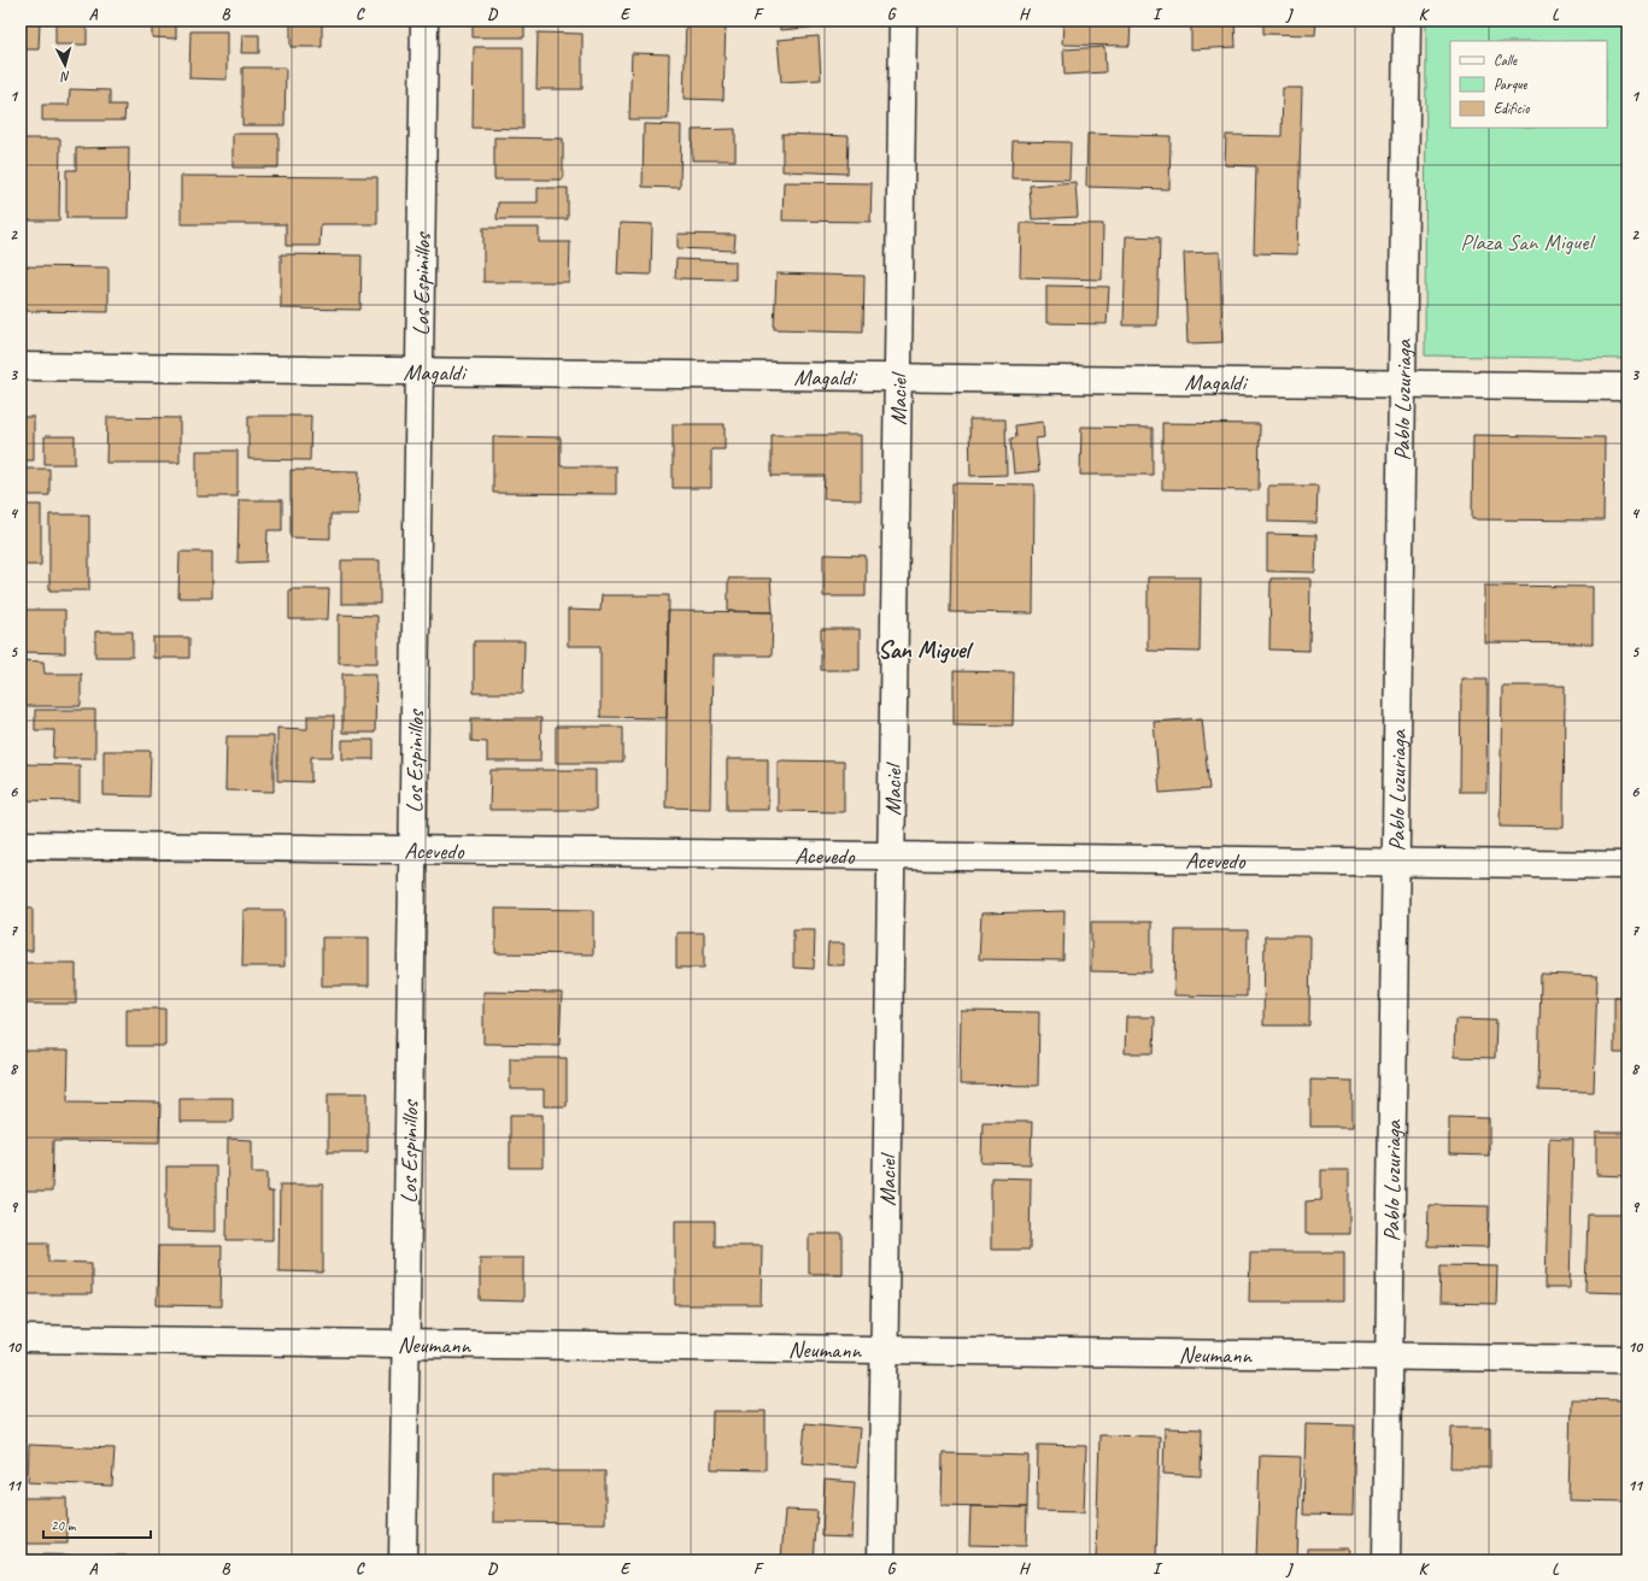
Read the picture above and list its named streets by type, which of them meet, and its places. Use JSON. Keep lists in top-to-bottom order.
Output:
{
  "streets": {
    "street": [
      "Los Espinillos",
      "Magaldi",
      "Maciel",
      "Pablo Luzuriaga",
      "Acevedo",
      "Neumann"
    ]
  },
  "crossings": [
    ["Los Espinillos", "Magaldi"],
    ["Los Espinillos", "Acevedo"],
    ["Los Espinillos", "Neumann"],
    ["Magaldi", "Maciel"],
    ["Magaldi", "Pablo Luzuriaga"],
    ["Maciel", "Acevedo"],
    ["Maciel", "Neumann"],
    ["Pablo Luzuriaga", "Acevedo"],
    ["Pablo Luzuriaga", "Neumann"]
  ],
  "districts": ["San Miguel"],
  "parks": ["Plaza San Miguel"],
  "legend": ["Calle", "Parque", "Edificio"],
  "scale_bar": "20 m",
  "north": "bottom",
  "grid": {
    "columns": [
      "A",
      "B",
      "C",
      "D",
      "E",
      "F",
      "G",
      "H",
      "I",
      "J",
      "K",
      "L"
    ],
    "rows": [
      "1",
      "2",
      "3",
      "4",
      "5",
      "6",
      "7",
      "8",
      "9",
      "10",
      "11"
    ]
  }
}
